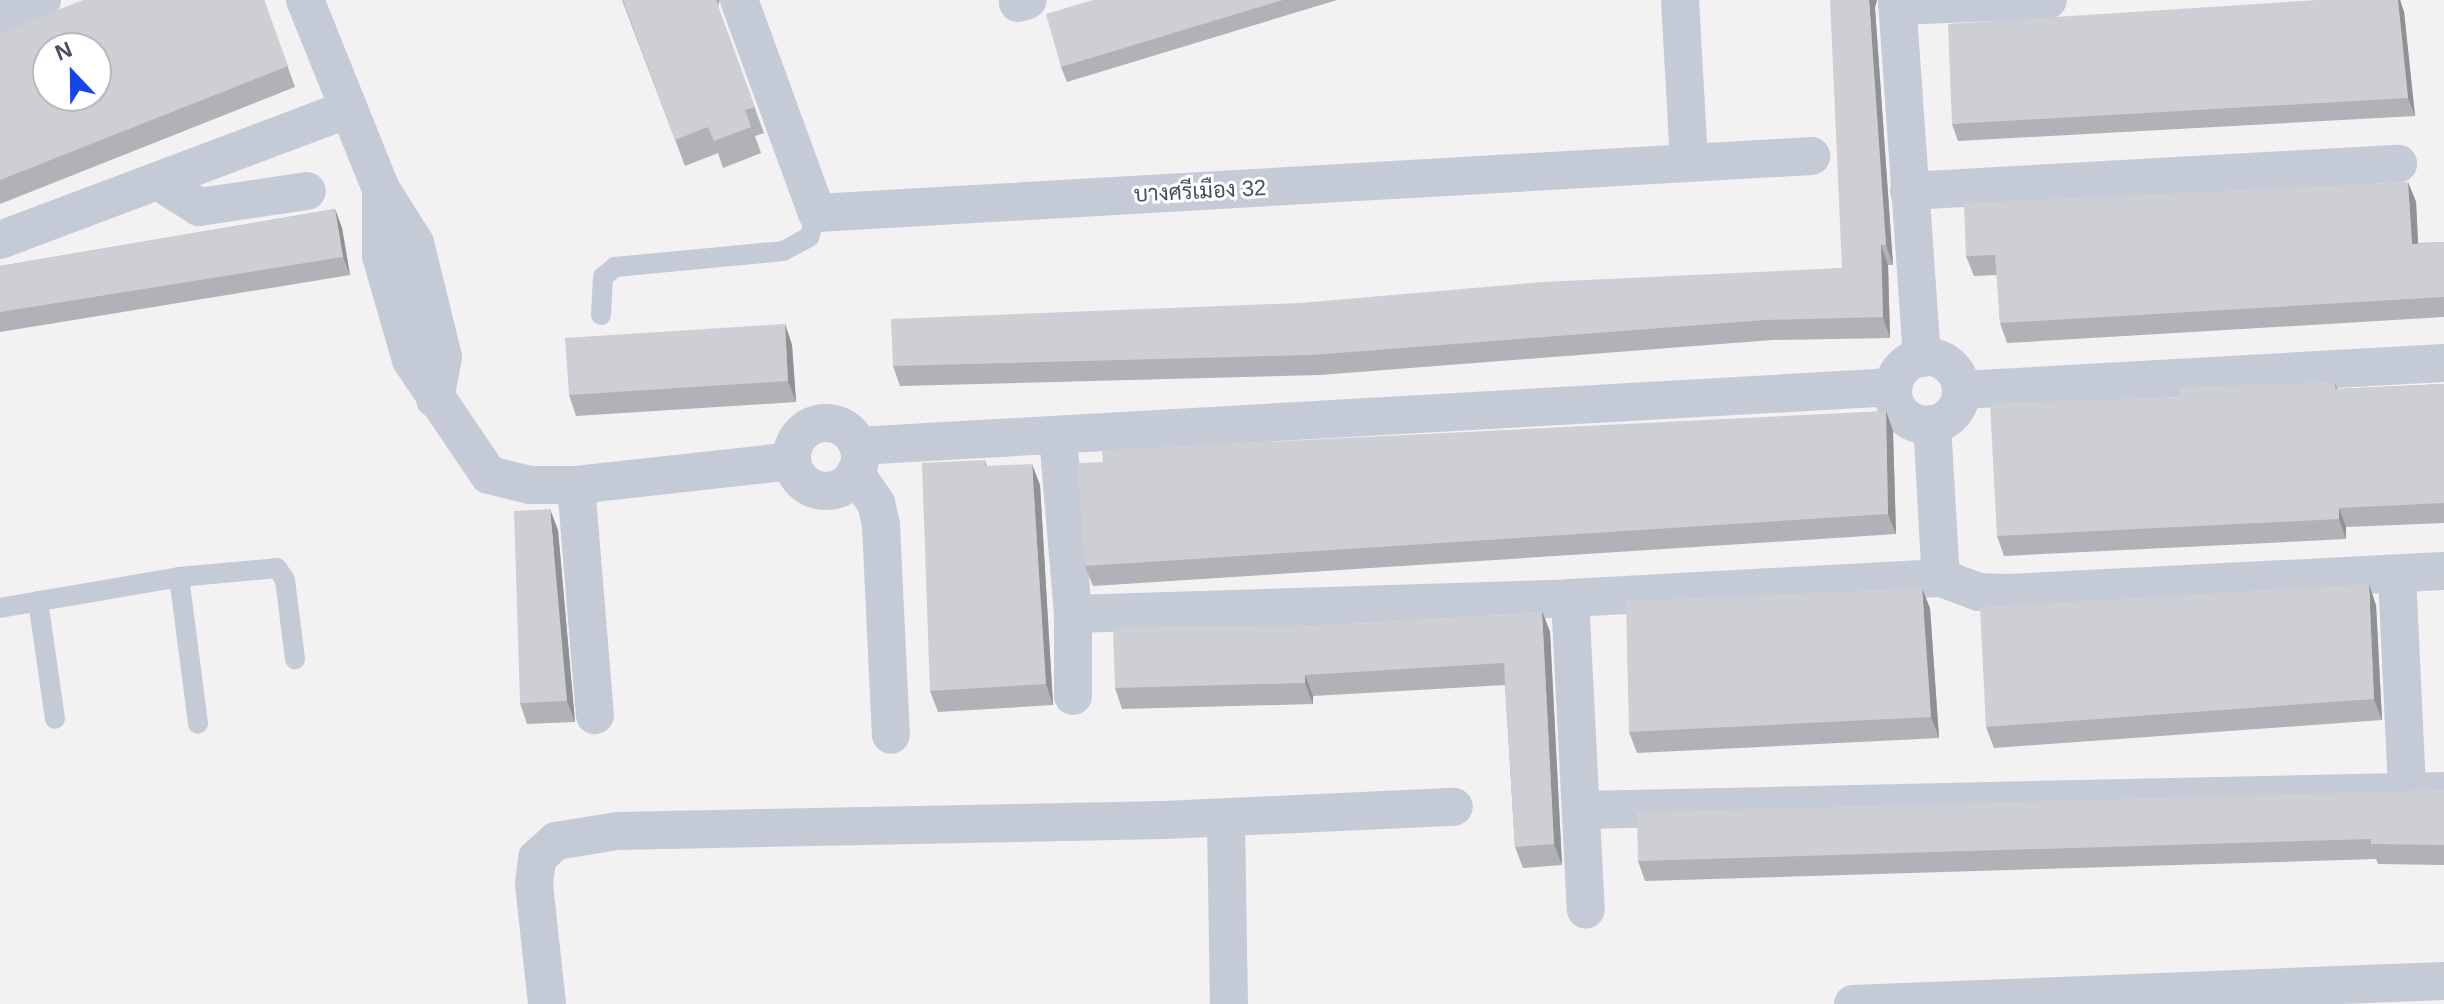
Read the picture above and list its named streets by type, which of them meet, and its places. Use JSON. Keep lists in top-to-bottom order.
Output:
{
  "streets": {
    "street": ["บางศรีเมือง 32"]
  },
  "north": "top"
}
